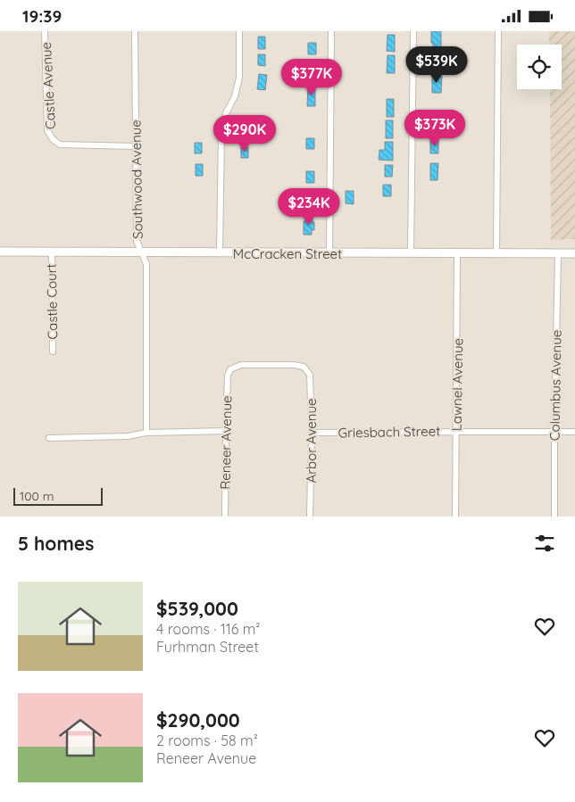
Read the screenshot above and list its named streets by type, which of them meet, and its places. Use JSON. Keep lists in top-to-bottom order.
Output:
{
  "streets": {
    "street": [
      "Castle Avenue",
      "Southwood Avenue",
      "McCracken Street",
      "Castle Court",
      "Lawnel Avenue",
      "Columbus Avenue",
      "Griesbach Street",
      "Arbor Avenue",
      "Reneer Avenue"
    ]
  },
  "crossings": [
    ["Castle Avenue", "Southwood Avenue"],
    ["Southwood Avenue", "McCracken Street"],
    ["McCracken Street", "Castle Court"],
    ["McCracken Street", "Lawnel Avenue"],
    ["McCracken Street", "Columbus Avenue"],
    ["Lawnel Avenue", "Griesbach Street"],
    ["Columbus Avenue", "Griesbach Street"],
    ["Griesbach Street", "Arbor Avenue"],
    ["Arbor Avenue", "Reneer Avenue"]
  ],
  "scale_bar": "100 m",
  "page": {
    "status": "19:39",
    "price": [
      "$539K",
      "$377K",
      "$373K",
      "$290K",
      "$234K"
    ],
    "scale": "100 m",
    "heading": "5 homes",
    "list": [
      {
        "name": "$539,000",
        "note": "4 rooms · 116 m² · Furhman Street"
      },
      {
        "name": "$290,000",
        "note": "2 rooms · 58 m² · Reneer Avenue"
      }
    ]
  }
}
